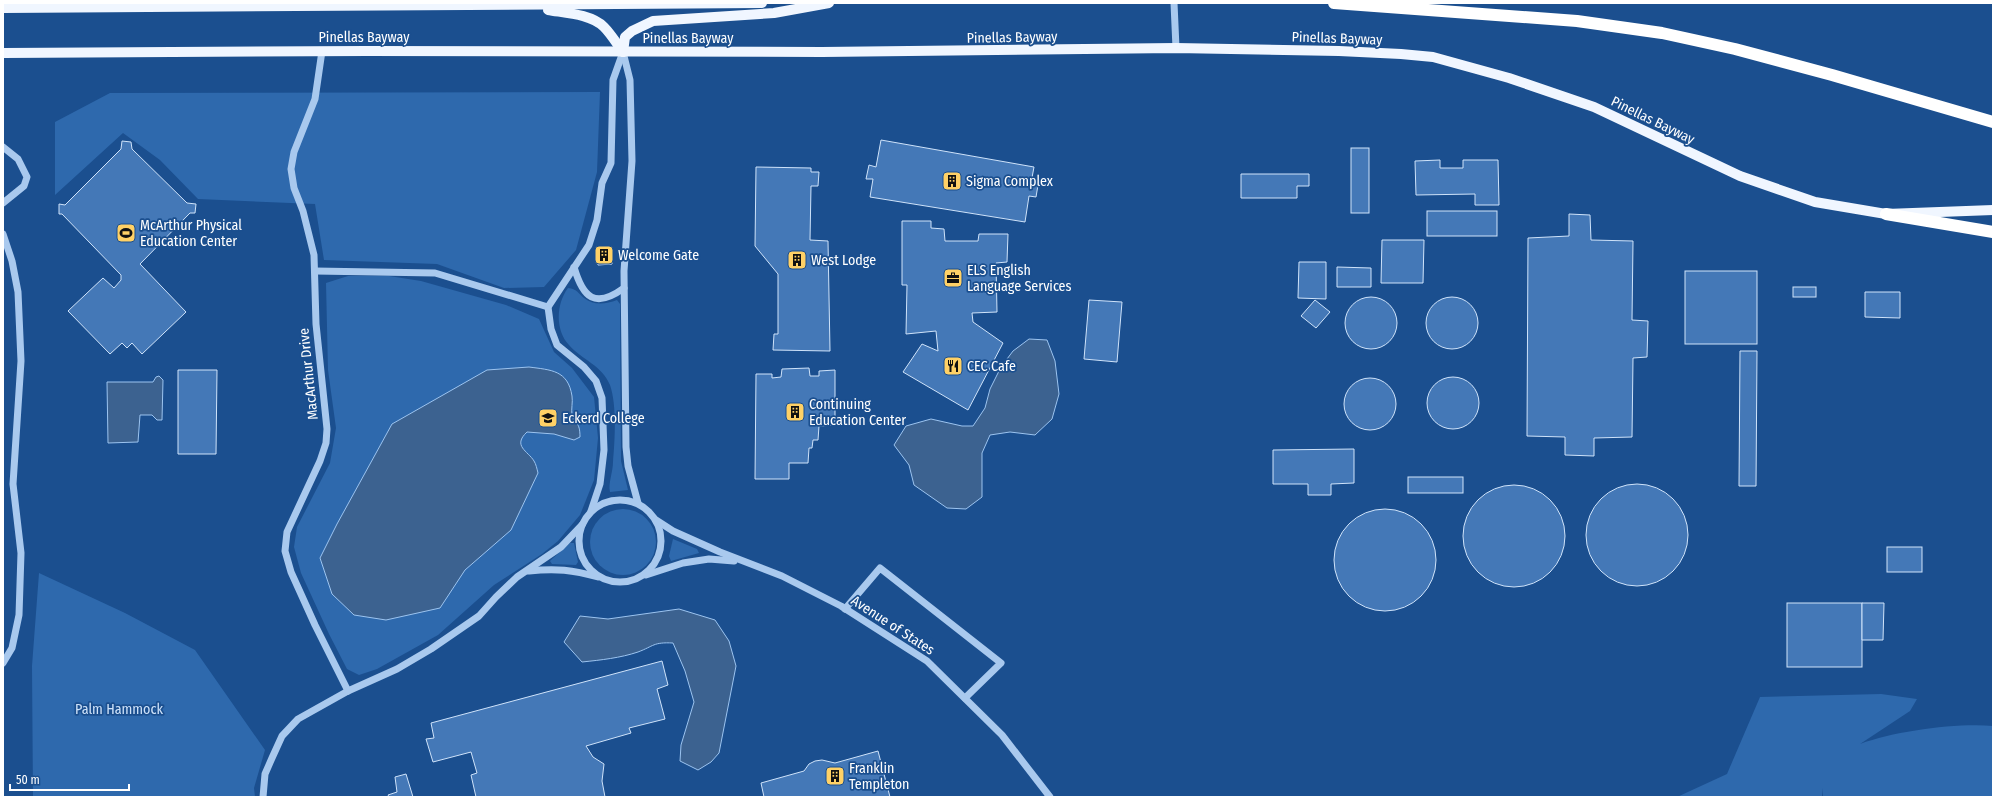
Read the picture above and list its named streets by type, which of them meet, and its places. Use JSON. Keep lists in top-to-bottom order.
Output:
{
  "streets": {
    "main road": ["Pinellas Bayway"],
    "street": ["MacArthur Drive", "Avenue of States"]
  },
  "crossings": [
    ["Pinellas Bayway", "MacArthur Drive"]
  ],
  "parks": ["Palm Hammock"],
  "places": {
    "building": [
      "Sigma Complex",
      "Welcome Gate",
      "West Lodge",
      "Continuing Education Center",
      "Franklin Templeton"
    ],
    "sports": ["McArthur Physical Education Center"],
    "office": ["ELS English Language Services"],
    "restaurant": ["CEC Cafe"],
    "school or university": ["Eckerd College"]
  },
  "scale_bar": "50 m"
}
